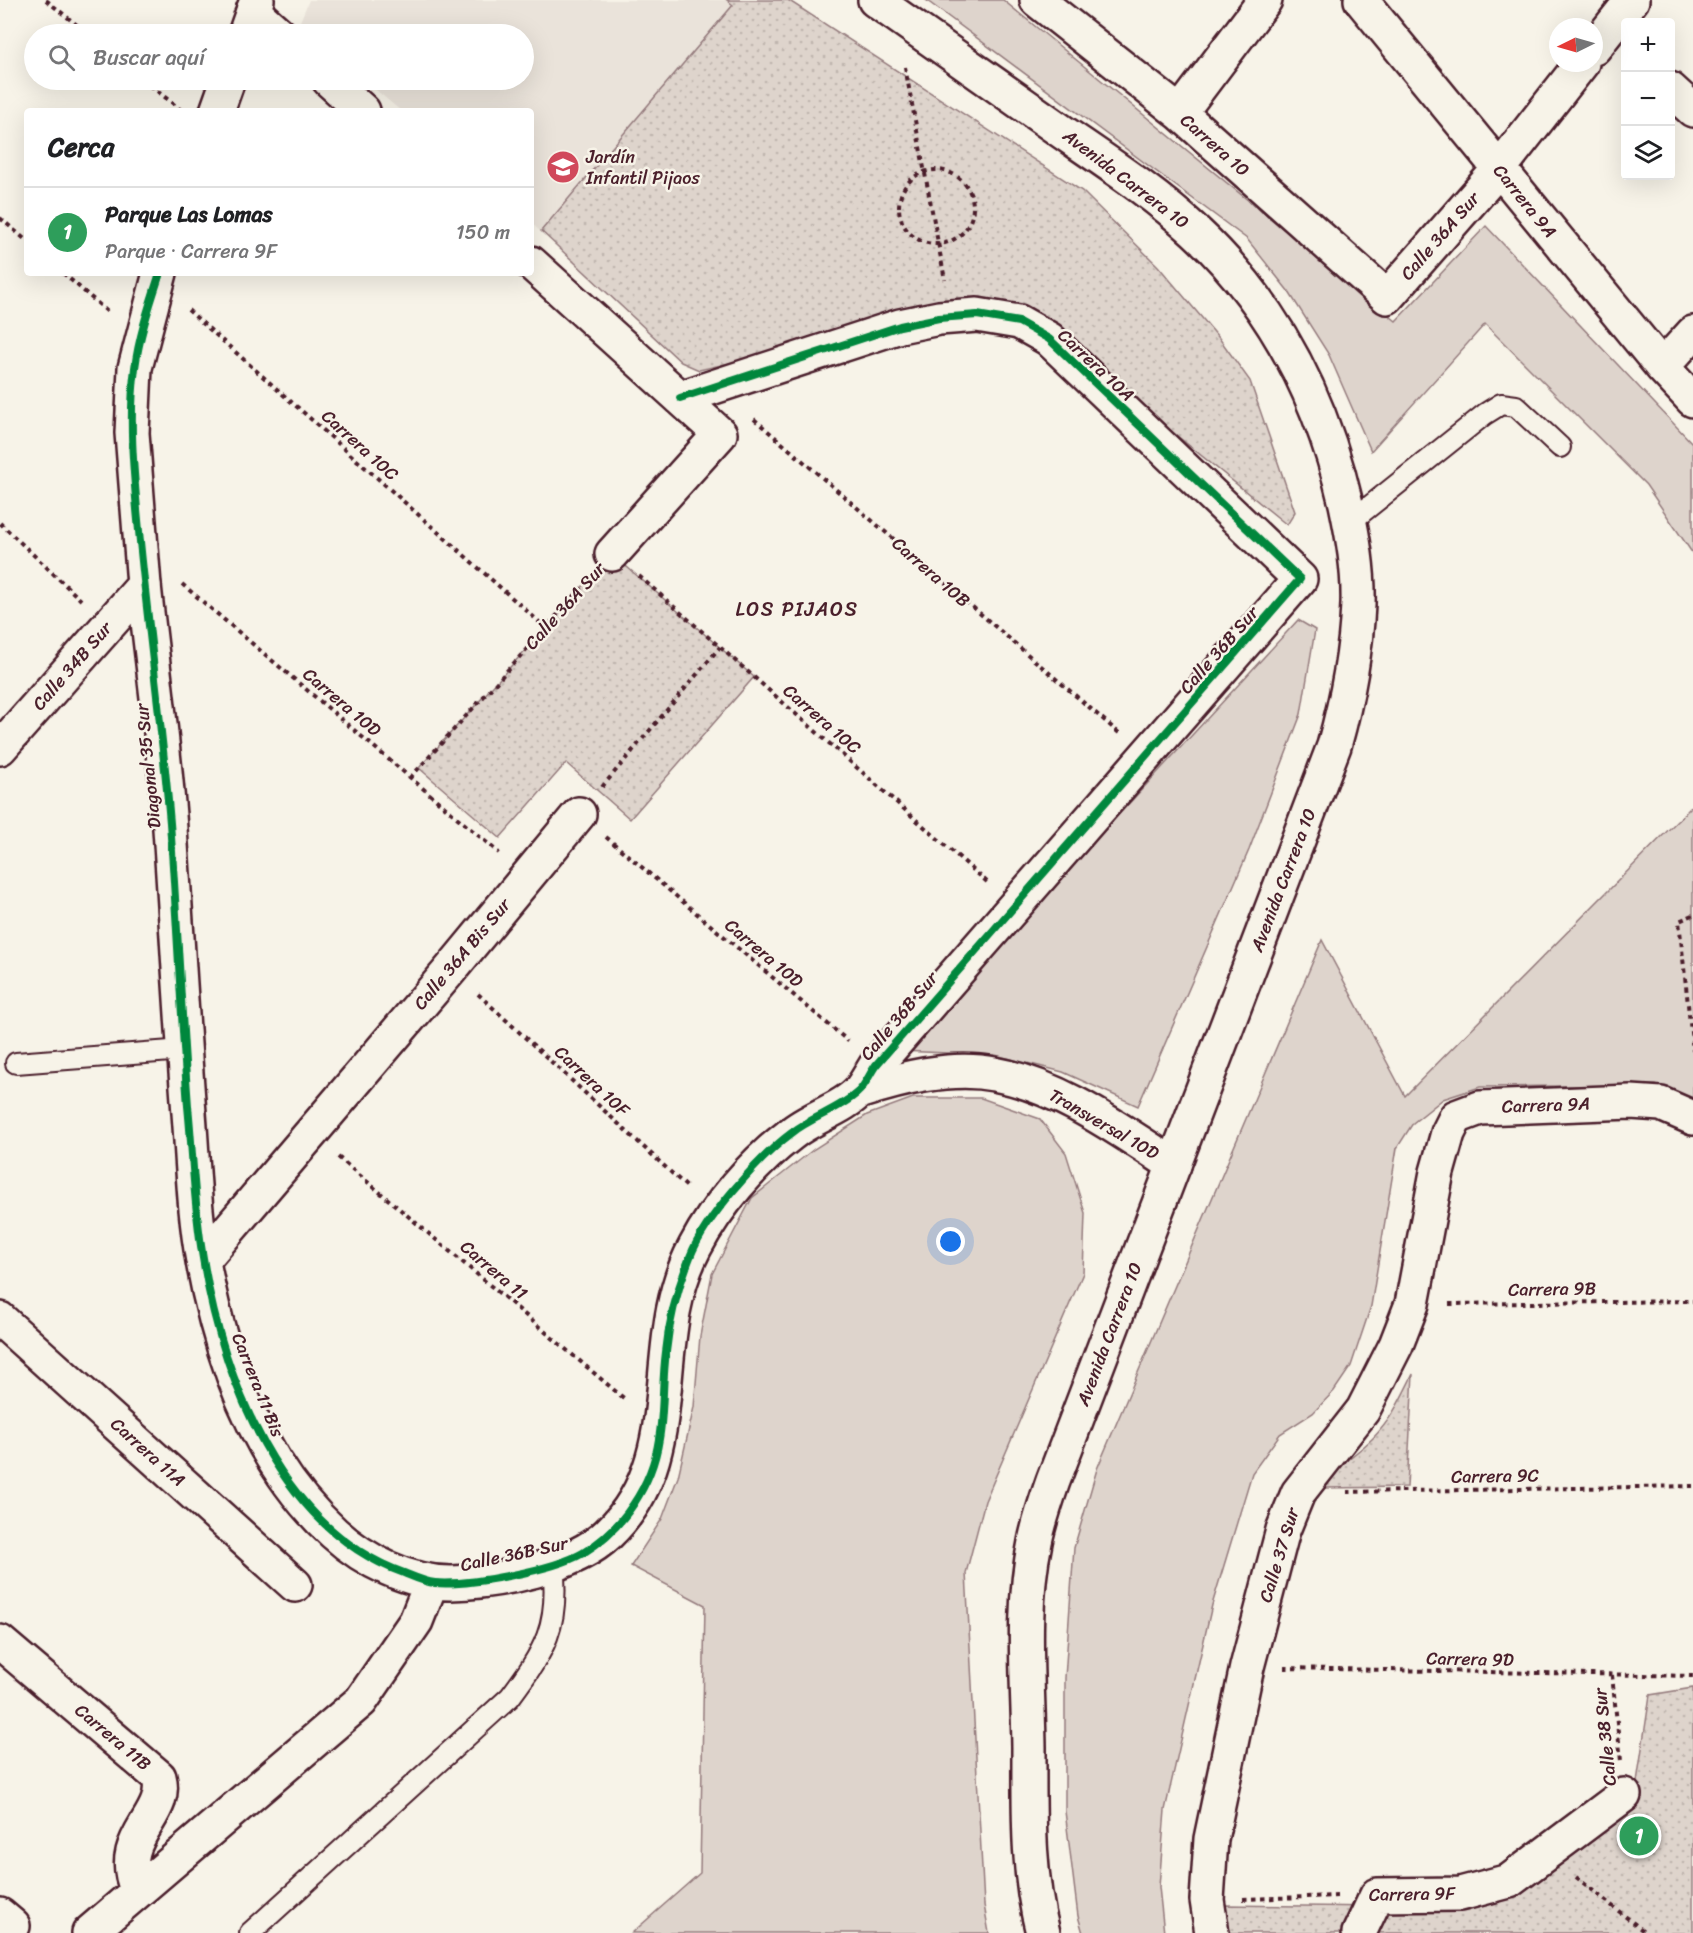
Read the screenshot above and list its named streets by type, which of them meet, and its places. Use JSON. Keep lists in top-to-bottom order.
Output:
{
  "streets": {
    "street": [
      "Carrera 10",
      "Avenida Carrera 10",
      "Carrera 9A",
      "Calle 36A Sur",
      "Carrera 10A",
      "Calle 36B Sur",
      "Calle 34B Sur",
      "Diagonal 35 Sur",
      "Calle 36A Bis Sur",
      "Transversal 10D",
      "Carrera 11 Bis",
      "Carrera 11A",
      "Calle 37 Sur",
      "Carrera 11B",
      "Carrera 9F"
    ],
    "path": [
      "Carrera 10C",
      "Carrera 10B",
      "Carrera 10D",
      "Carrera 10F",
      "Carrera 11",
      "Carrera 9B",
      "Carrera 9C",
      "Carrera 9D",
      "Calle 38 Sur"
    ]
  },
  "crossings": [
    ["Carrera 10", "Calle 36A Sur"],
    ["Avenida Carrera 10", "Transversal 10D"],
    ["Carrera 9A", "Calle 36A Sur"],
    ["Carrera 9A", "Calle 37 Sur"],
    ["Calle 36A Sur", "Carrera 10A"],
    ["Calle 36A Sur", "Carrera 10C"],
    ["Calle 36A Sur", "Carrera 10D"],
    ["Carrera 10A", "Carrera 10B"],
    ["Carrera 10A", "Calle 36B Sur"],
    ["Carrera 10C", "Calle 36B Sur"],
    ["Carrera 10C", "Diagonal 35 Sur"],
    ["Carrera 10B", "Calle 36B Sur"],
    ["Calle 36B Sur", "Carrera 10D"],
    ["Calle 36B Sur", "Carrera 10F"],
    ["Calle 36B Sur", "Transversal 10D"],
    ["Calle 36B Sur", "Carrera 11"],
    ["Calle 36B Sur", "Carrera 11 Bis"],
    ["Calle 34B Sur", "Diagonal 35 Sur"],
    ["Carrera 10D", "Diagonal 35 Sur"],
    ["Carrera 10D", "Calle 36A Bis Sur"],
    ["Diagonal 35 Sur", "Calle 36A Bis Sur"],
    ["Diagonal 35 Sur", "Carrera 11 Bis"],
    ["Calle 36A Bis Sur", "Carrera 10F"],
    ["Calle 36A Bis Sur", "Carrera 11"],
    ["Calle 36A Bis Sur", "Carrera 11 Bis"],
    ["Carrera 9B", "Calle 37 Sur"],
    ["Carrera 9C", "Calle 37 Sur"],
    ["Calle 37 Sur", "Carrera 9D"],
    ["Calle 37 Sur", "Carrera 9F"],
    ["Carrera 9D", "Calle 38 Sur"],
    ["Calle 38 Sur", "Carrera 9F"]
  ],
  "districts": ["LOS PIJAOS"],
  "places": {
    "school or university": ["Jardín Infantil Pijaos"]
  },
  "north": "left",
  "page": {
    "map_buttons": ["+", "−"],
    "search": "Buscar aquí",
    "heading": "Cerca",
    "list": [
      {
        "mark": "1",
        "name": "Parque Las Lomas",
        "note": "Parque · Carrera 9F",
        "value": "150 m"
      }
    ],
    "pins": "1"
  }
}
